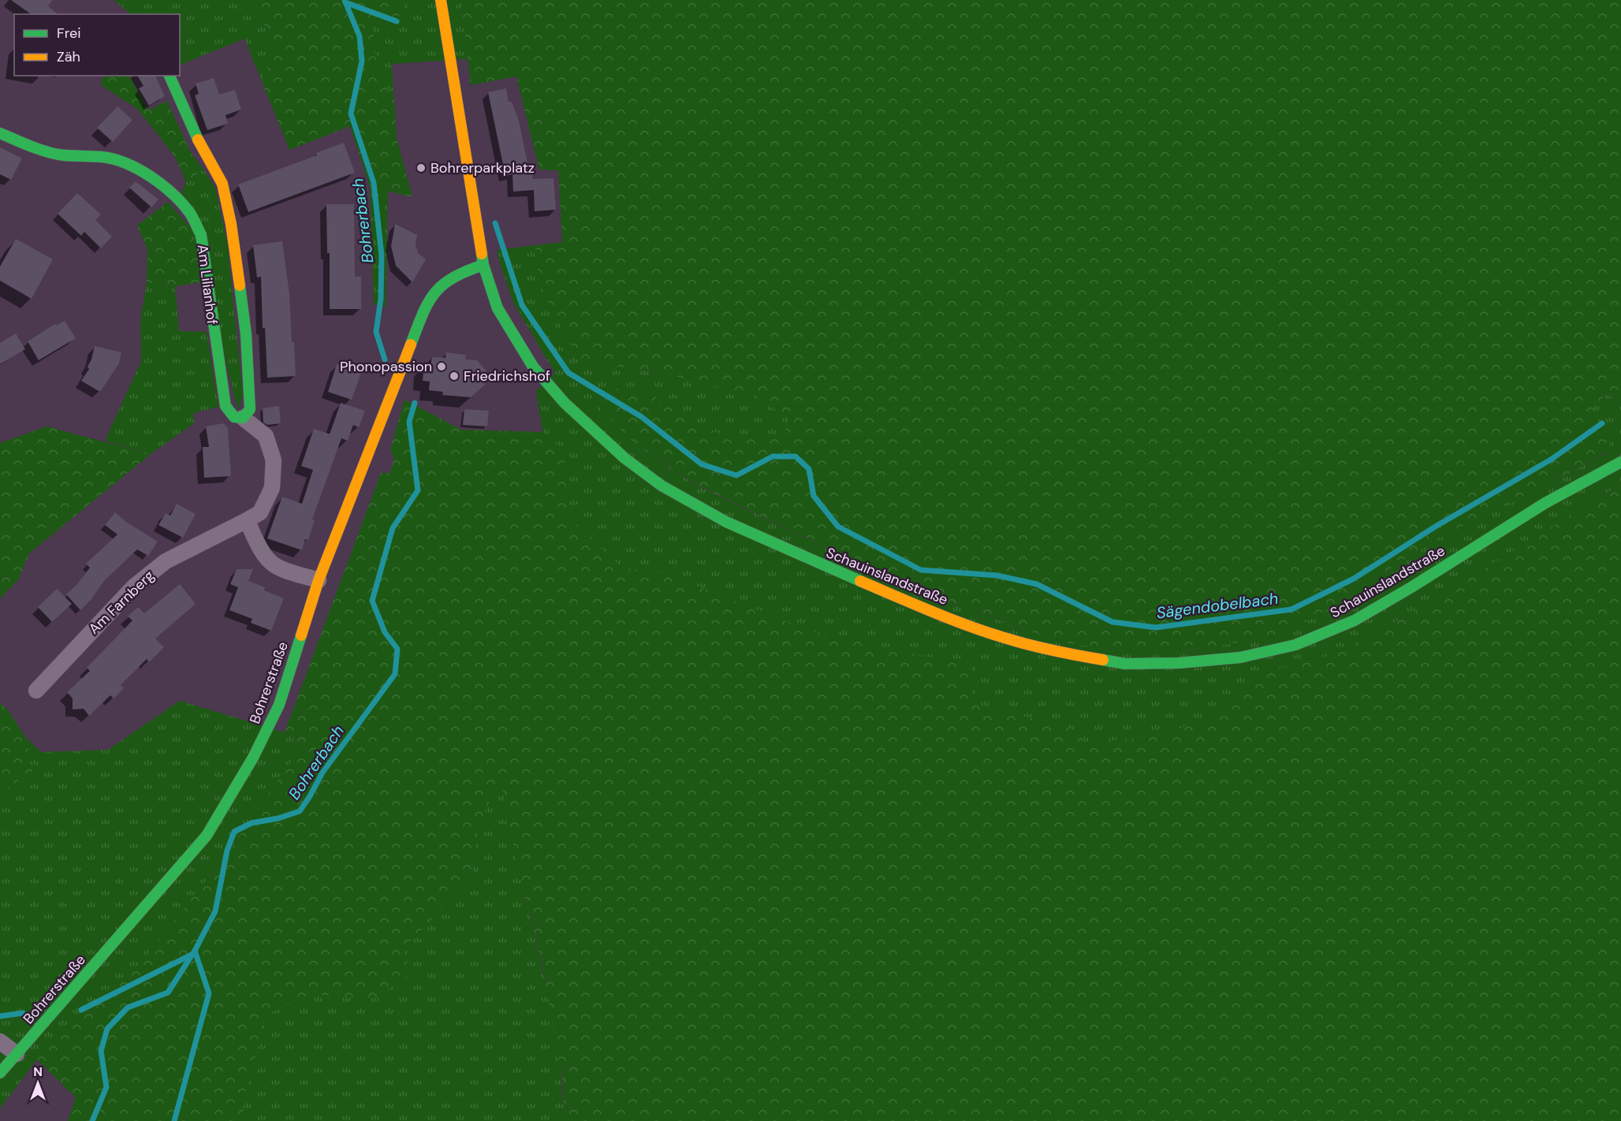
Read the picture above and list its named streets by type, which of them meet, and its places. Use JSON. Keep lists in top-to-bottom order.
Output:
{
  "streets": {
    "street": [
      "Am Lilianhof",
      "Schauinslandstraße",
      "Am Farnberg",
      "Bohrerstraße"
    ]
  },
  "crossings": [
    ["Am Lilianhof", "Am Farnberg"],
    ["Schauinslandstraße", "Bohrerstraße"]
  ],
  "water": ["Bohrerbach", "Sägendobelbach"],
  "places": ["Bohrerparkplatz", "Phonopassion", "Friedrichshof"],
  "legend": ["Frei", "Zäh"],
  "north": "top"
}
